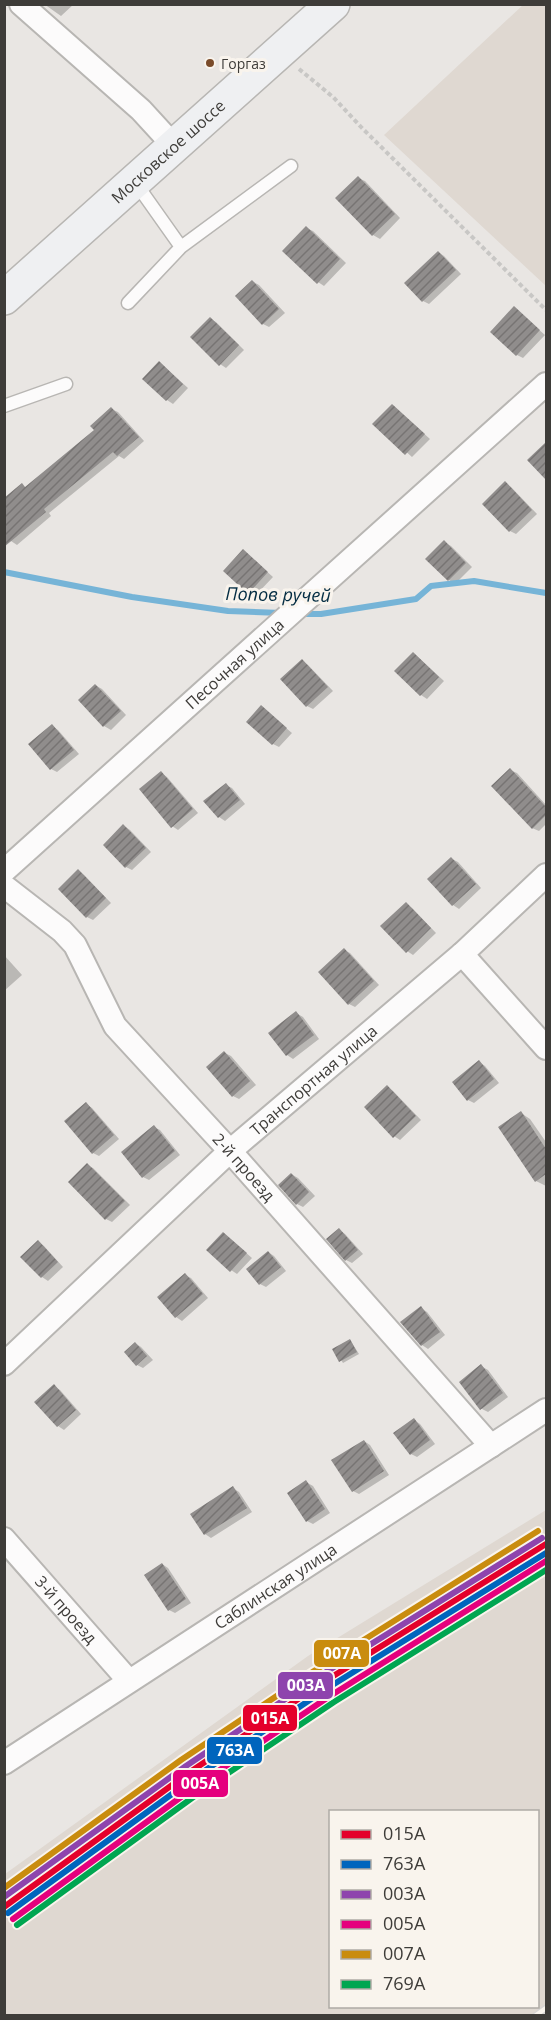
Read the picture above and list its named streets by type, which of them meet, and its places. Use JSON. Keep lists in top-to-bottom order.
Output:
{
  "streets": {
    "main road": ["Московское шоссе"],
    "street": [
      "Песочная улица",
      "Транспортная улица",
      "2-й проезд",
      "Саблинская улица",
      "3-й проезд"
    ]
  },
  "crossings": [
    ["Транспортная улица", "2-й проезд"],
    ["2-й проезд", "Саблинская улица"],
    ["Саблинская улица", "3-й проезд"]
  ],
  "water": ["Попов ручей"],
  "places": ["Горгаз"],
  "lines": [
    "transit line 007А",
    "transit line 003А",
    "transit line 015А",
    "transit line 763А",
    "transit line 005А",
    "transit line 769А"
  ],
  "legend": [
    "015А",
    "763А",
    "003А",
    "005А",
    "007А",
    "769А"
  ]
}
